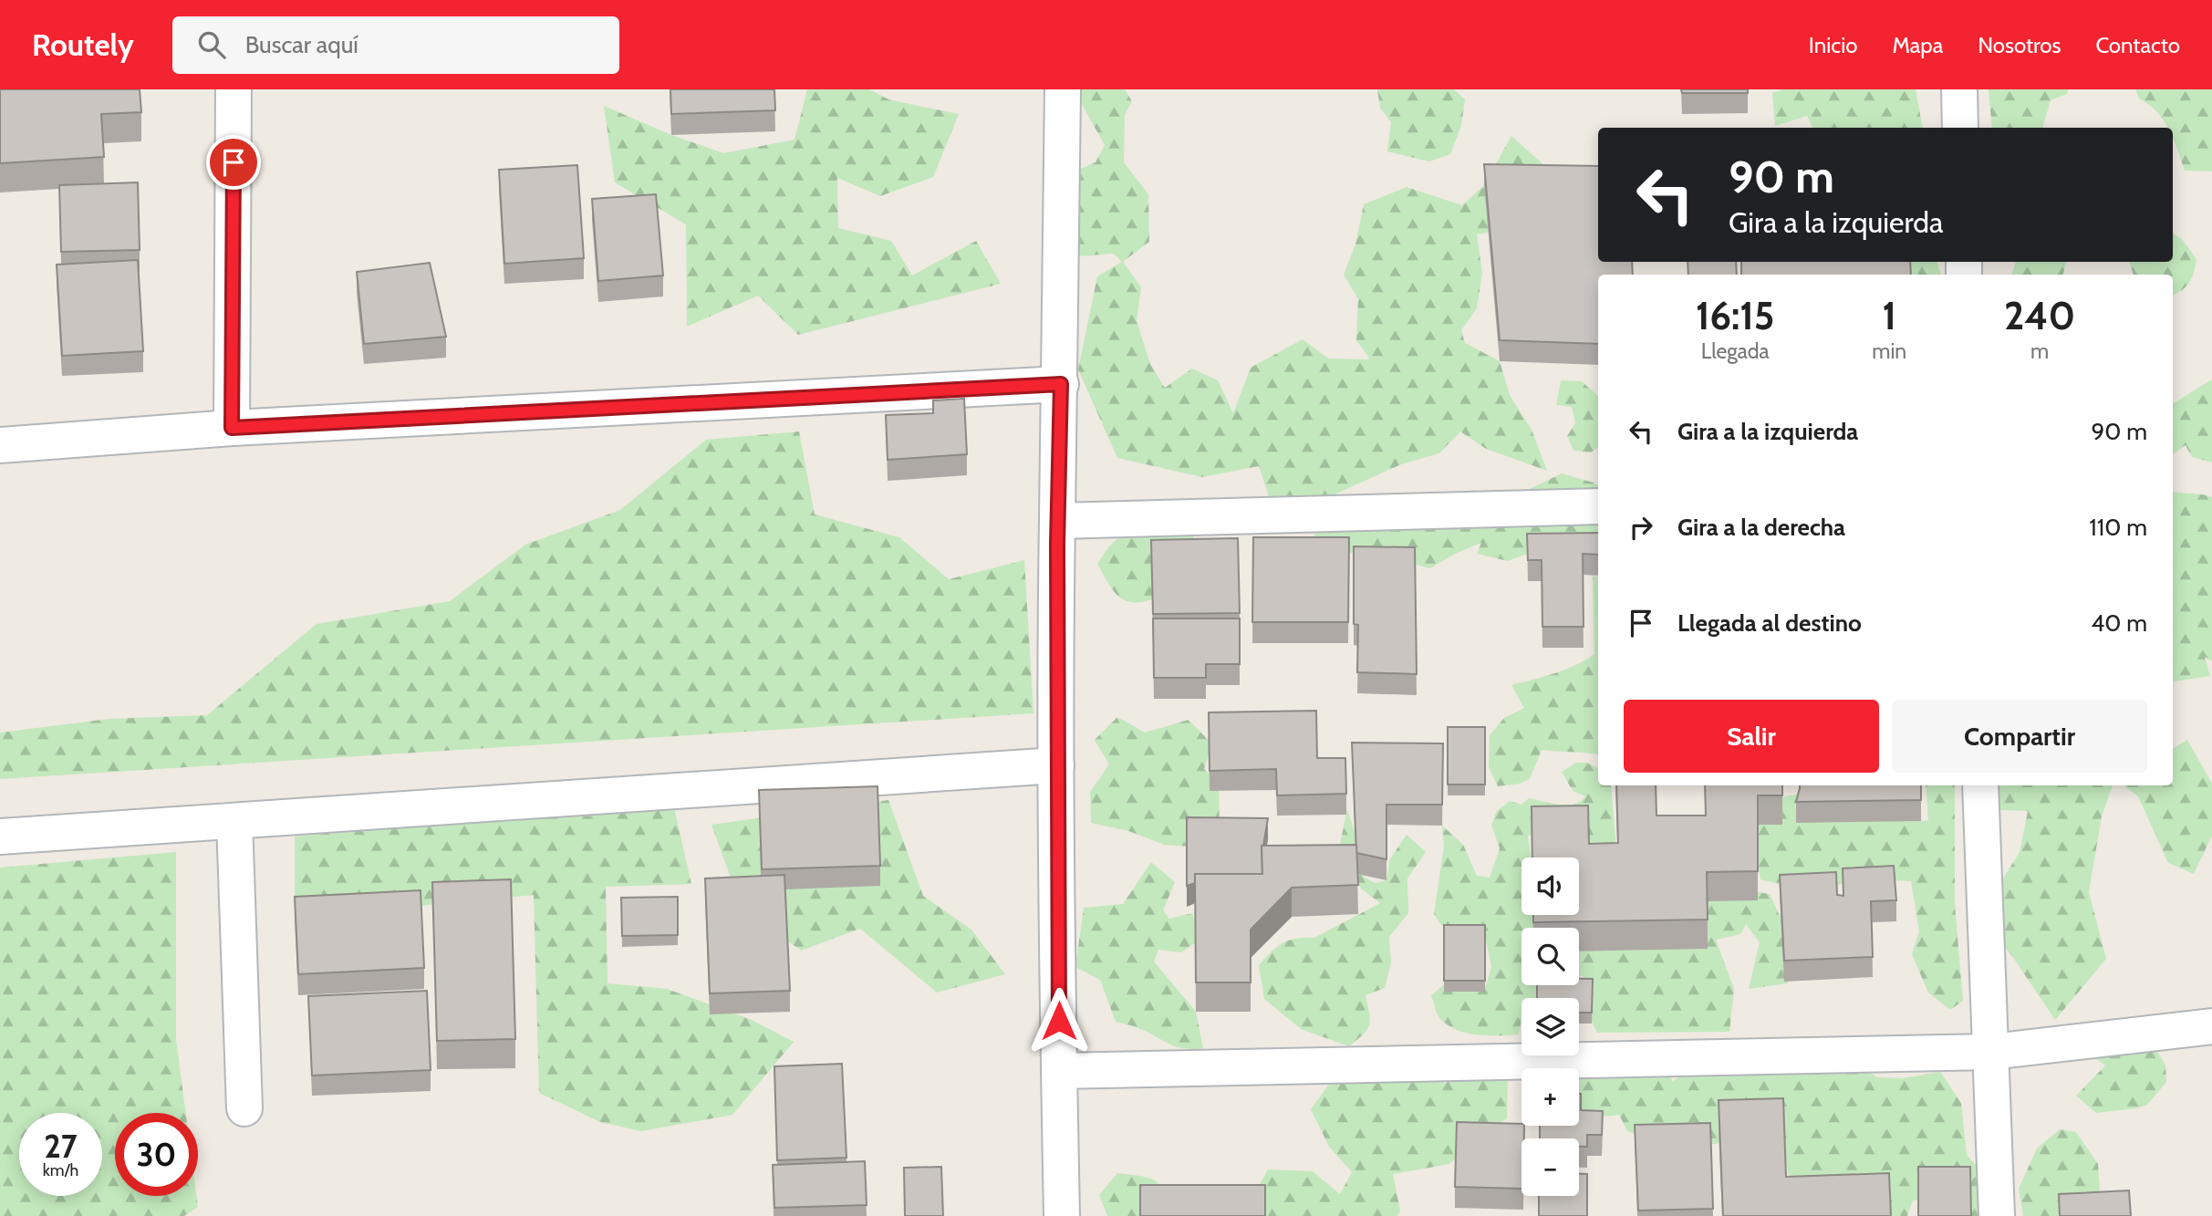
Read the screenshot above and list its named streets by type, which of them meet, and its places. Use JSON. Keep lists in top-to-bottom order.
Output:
{
  "page": {
    "header": "Routely",
    "search": "Buscar aquí",
    "nav": [
      "Inicio",
      "Mapa",
      "Nosotros",
      "Contacto"
    ],
    "turn": ["90 m", "Gira a la izquierda"],
    "eta": [
      "16:15",
      "Llegada",
      "1",
      "min",
      "240",
      "m"
    ],
    "list": [
      {
        "name": "Gira a la izquierda",
        "value": "90 m"
      },
      {
        "name": "Gira a la derecha",
        "value": "110 m"
      },
      {
        "name": "Llegada al destino",
        "value": "40 m"
      }
    ],
    "buttons": ["Salir", "Compartir"],
    "map_buttons": ["+", "−"],
    "speed": "27 km/h",
    "limit": "30"
  }
}
